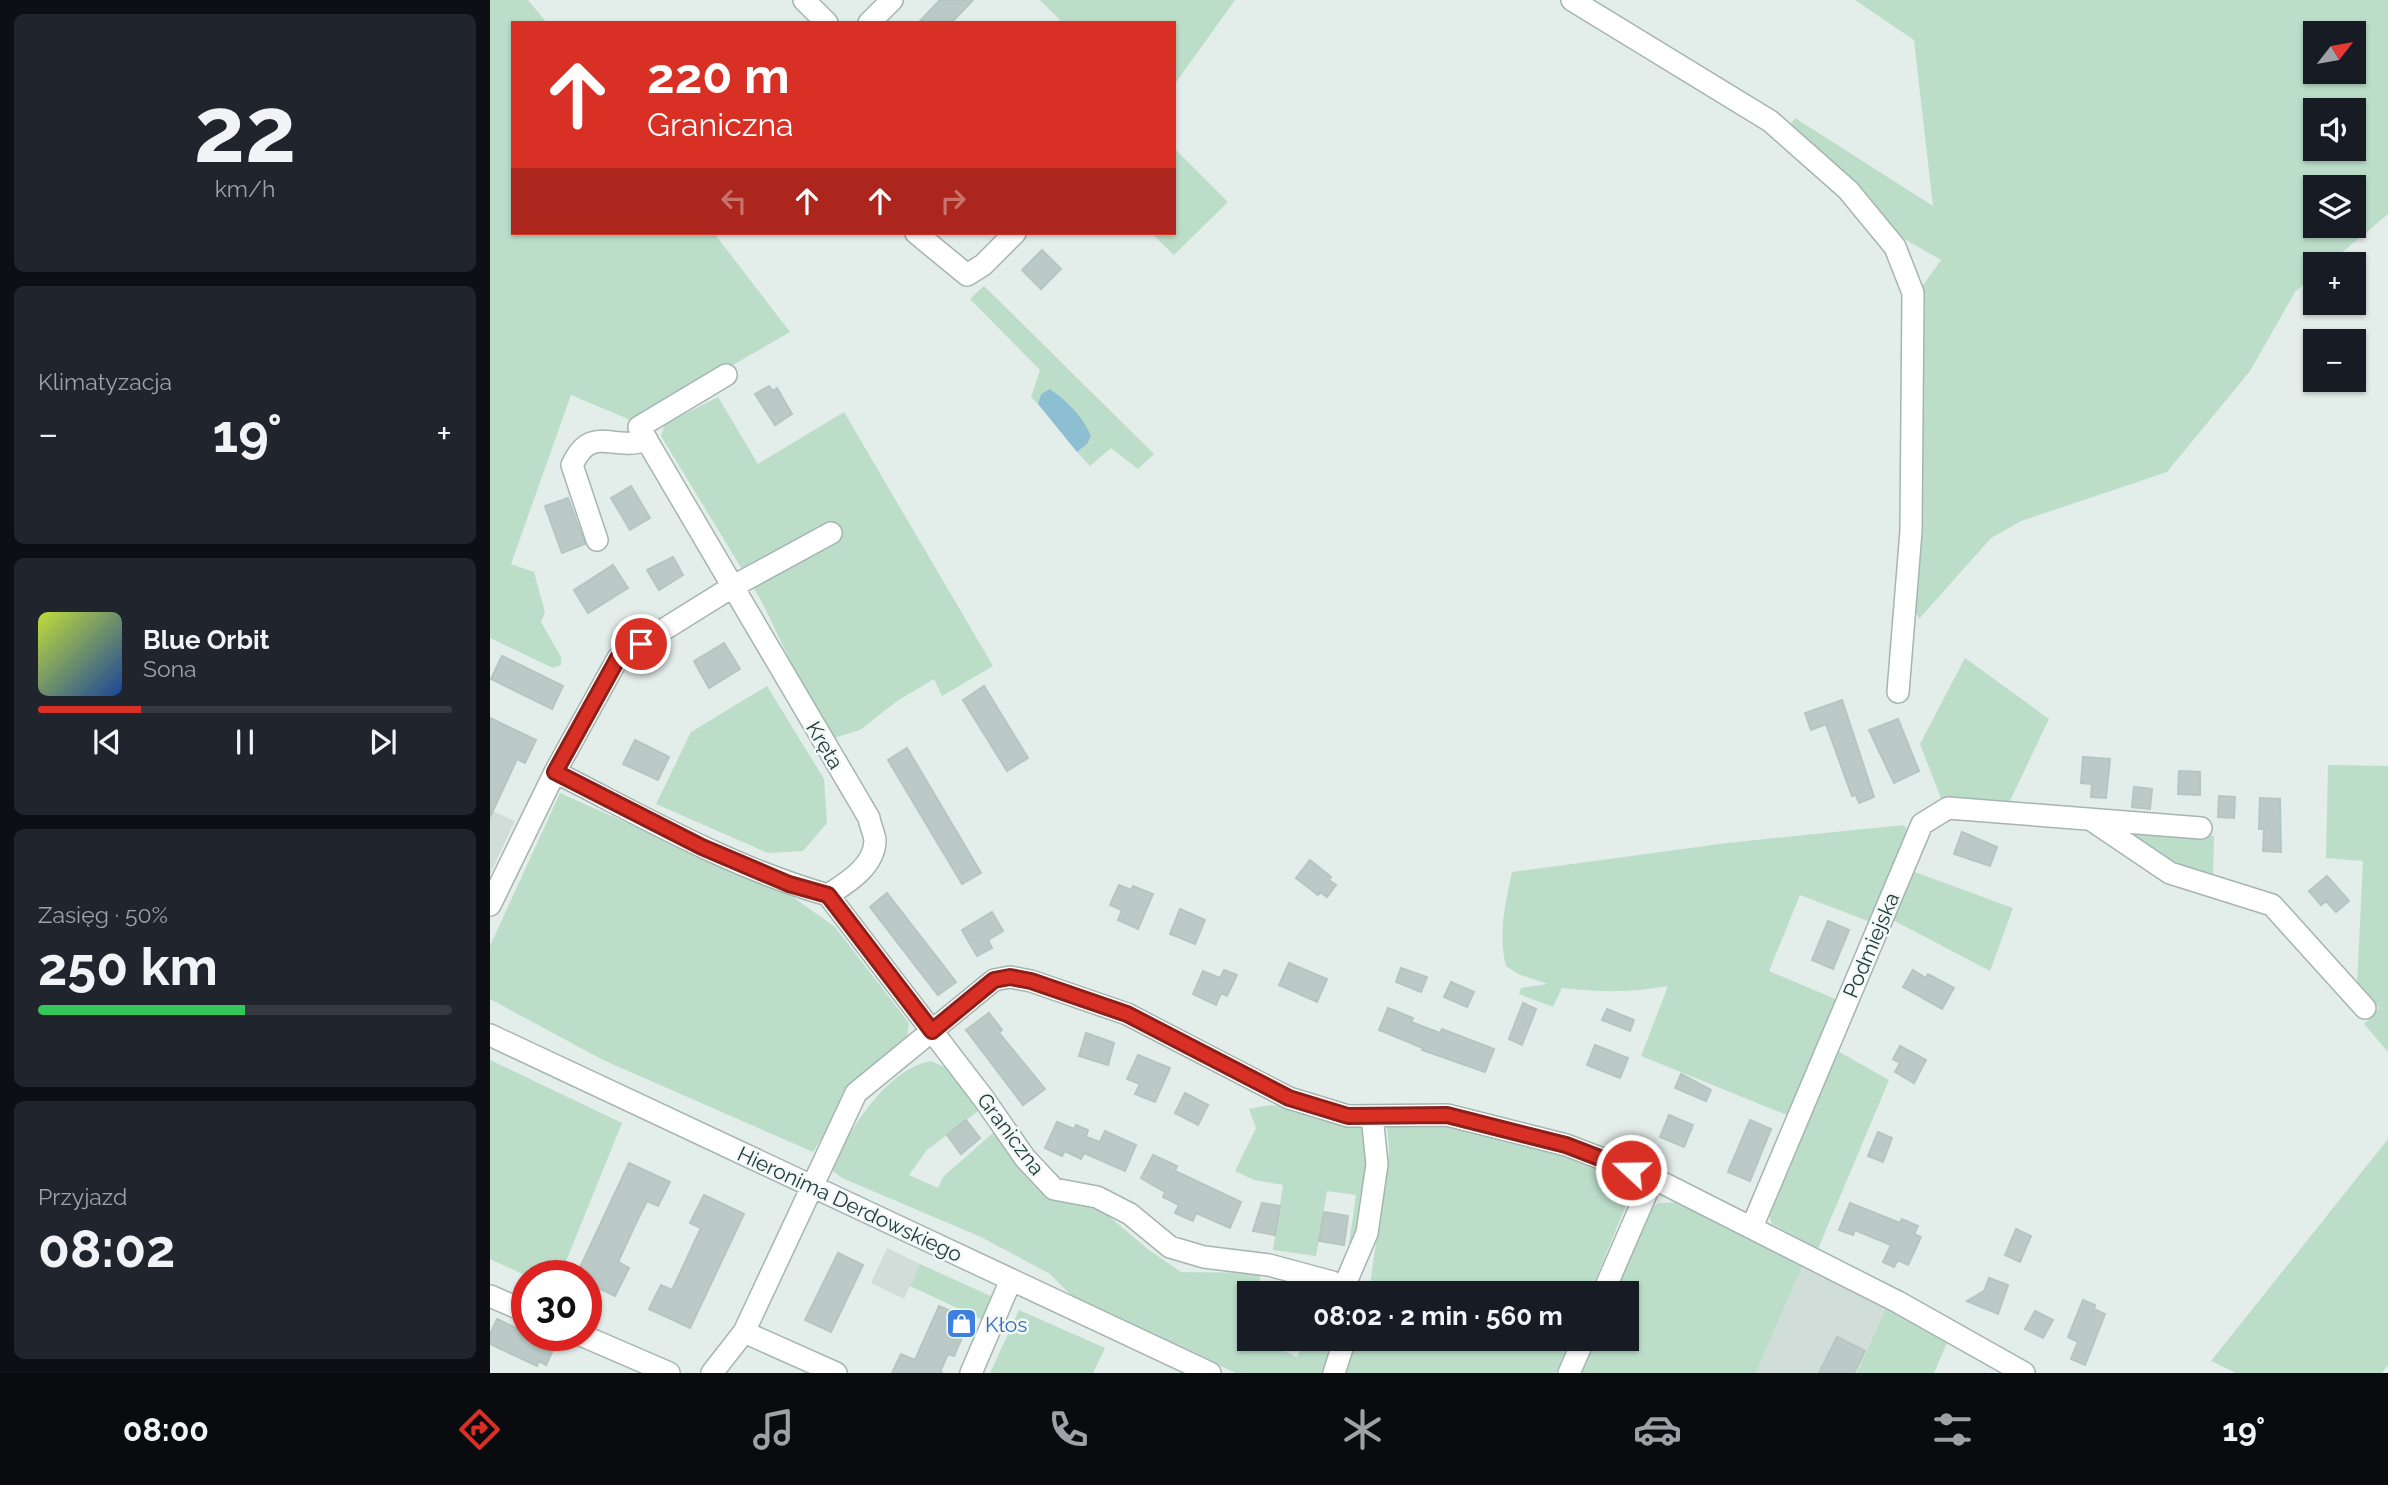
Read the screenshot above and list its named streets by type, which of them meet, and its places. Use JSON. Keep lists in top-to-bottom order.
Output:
{
  "streets": {
    "street": [
      "Kręta",
      "Podmiejska",
      "Graniczna",
      "Hieronima Derdowskiego"
    ]
  },
  "places": {
    "shop": ["Kłos"]
  },
  "north": "top right",
  "page": {
    "tile": [
      ["22", "km/h"],
      "Klimatyzacja",
      ["Zasięg · 50%", "250 km"],
      ["Przyjazd", "08:02"]
    ],
    "map_buttons": ["+", "−"],
    "turn": ["220 m", "Graniczna"],
    "heat": ["−", "19°", "+"],
    "song": ["Blue Orbit", "Sona"],
    "limit": "30",
    "trip": "08:02 · 2 min · 560 m",
    "tabs": ["08:00", "19°"]
  }
}
